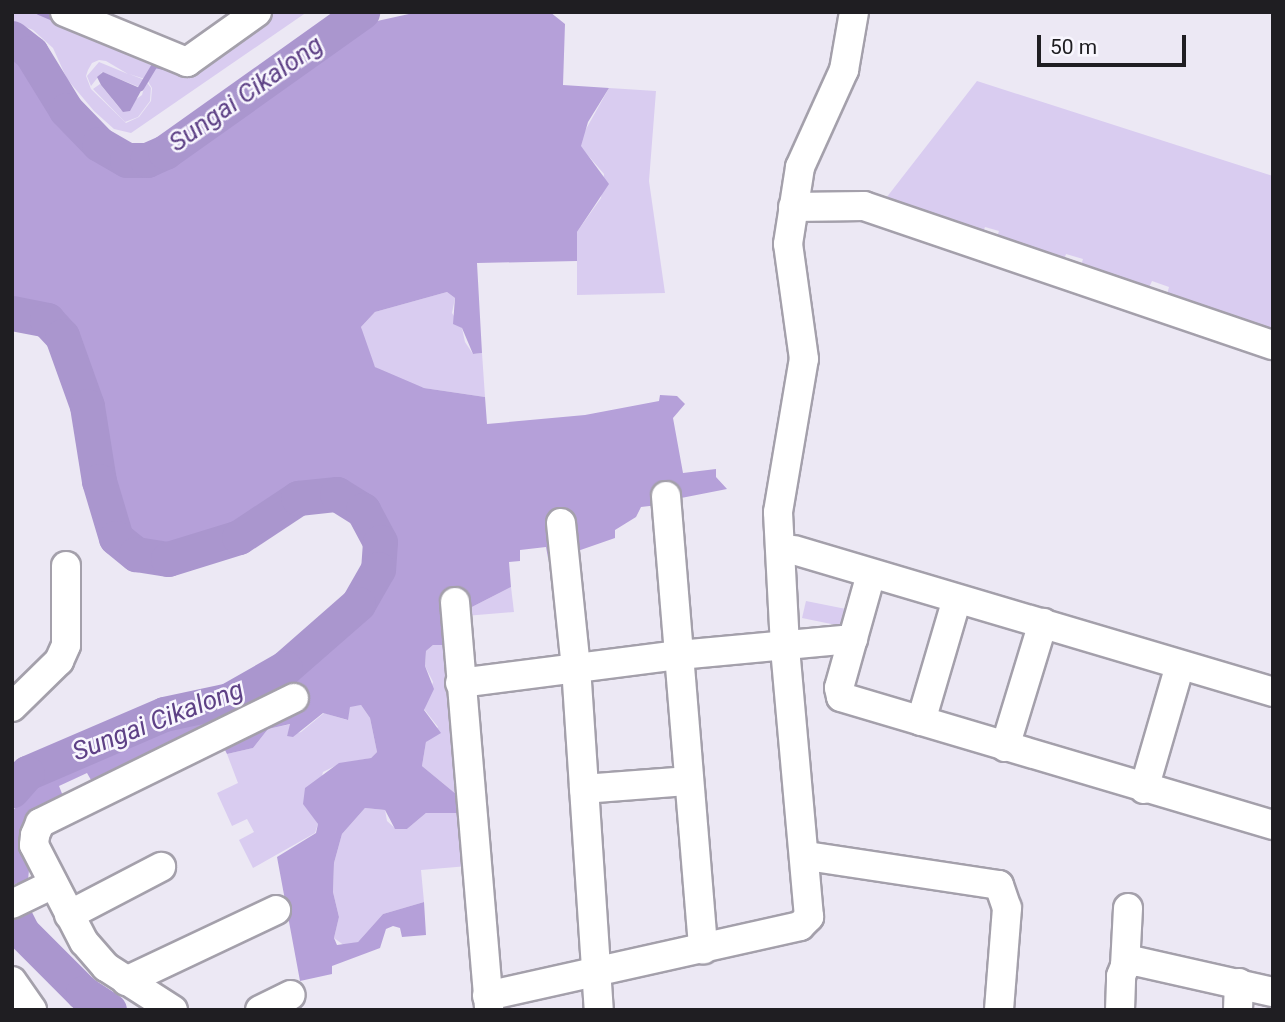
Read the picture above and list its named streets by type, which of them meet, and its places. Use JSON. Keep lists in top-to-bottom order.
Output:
{
  "water": ["Sungai Cikalong"],
  "scale_bar": "50 m"
}
